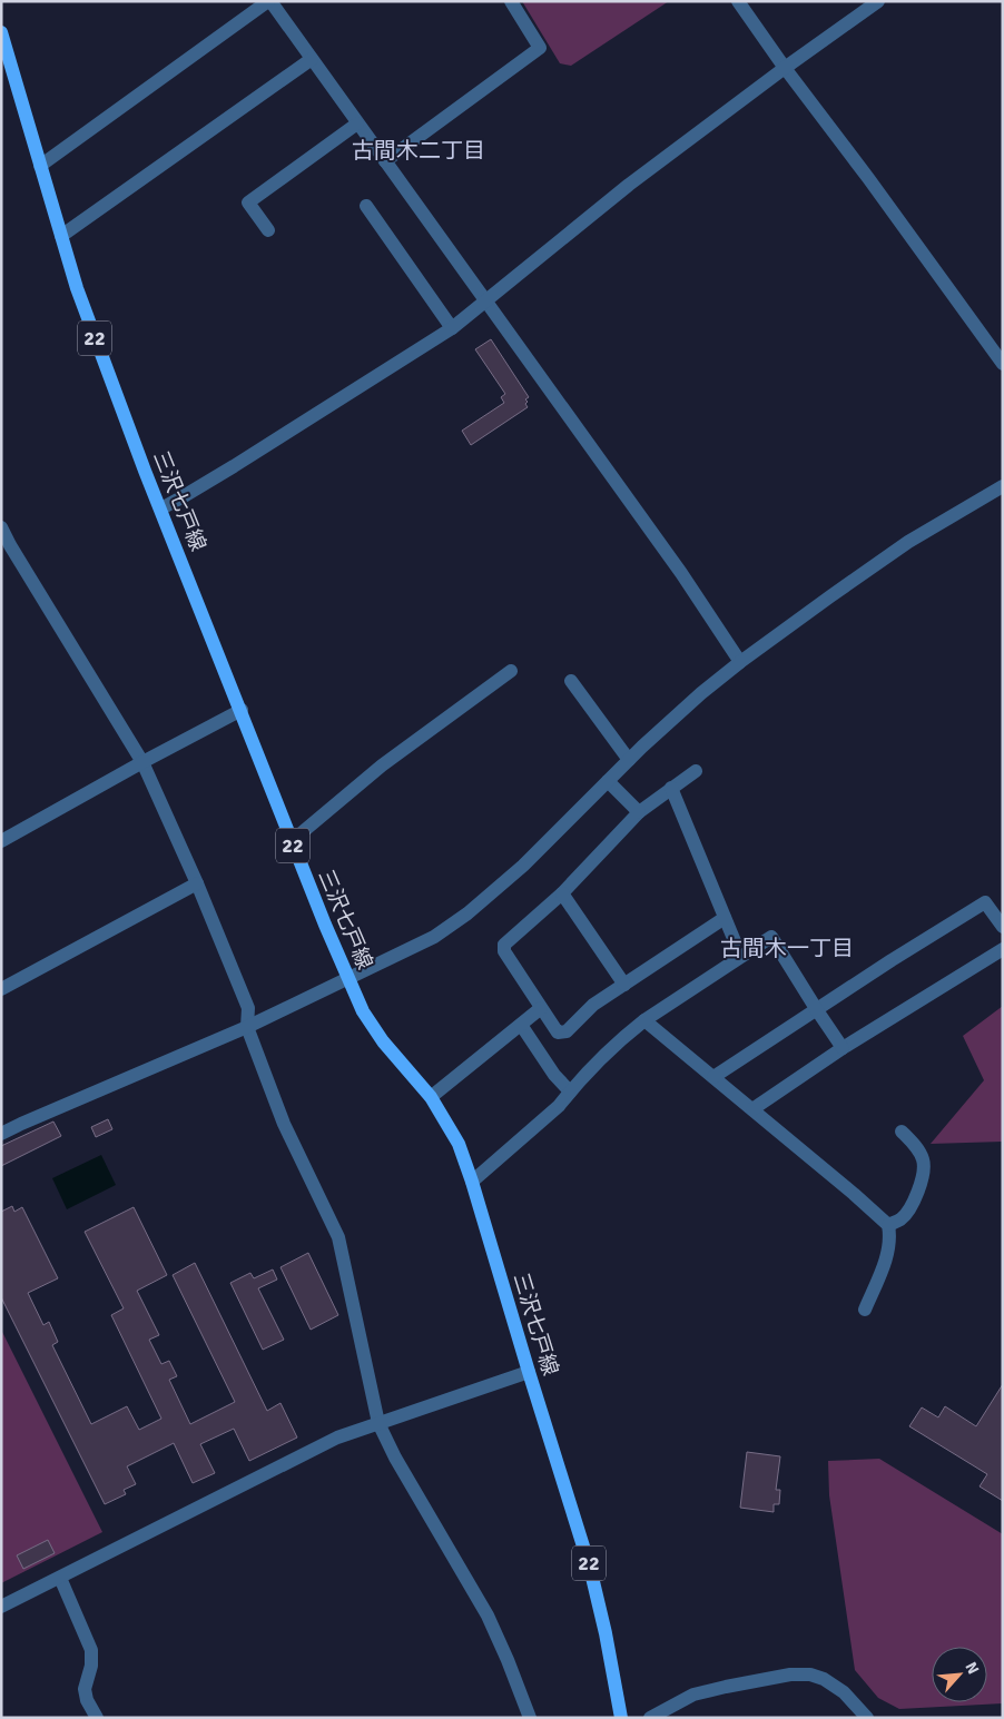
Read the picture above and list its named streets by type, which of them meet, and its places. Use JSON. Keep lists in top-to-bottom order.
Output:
{
  "streets": {
    "main road": ["22", "三沢七戸線"]
  },
  "districts": ["古間木二丁目", "古間木一丁目"],
  "north": "top right"
}
